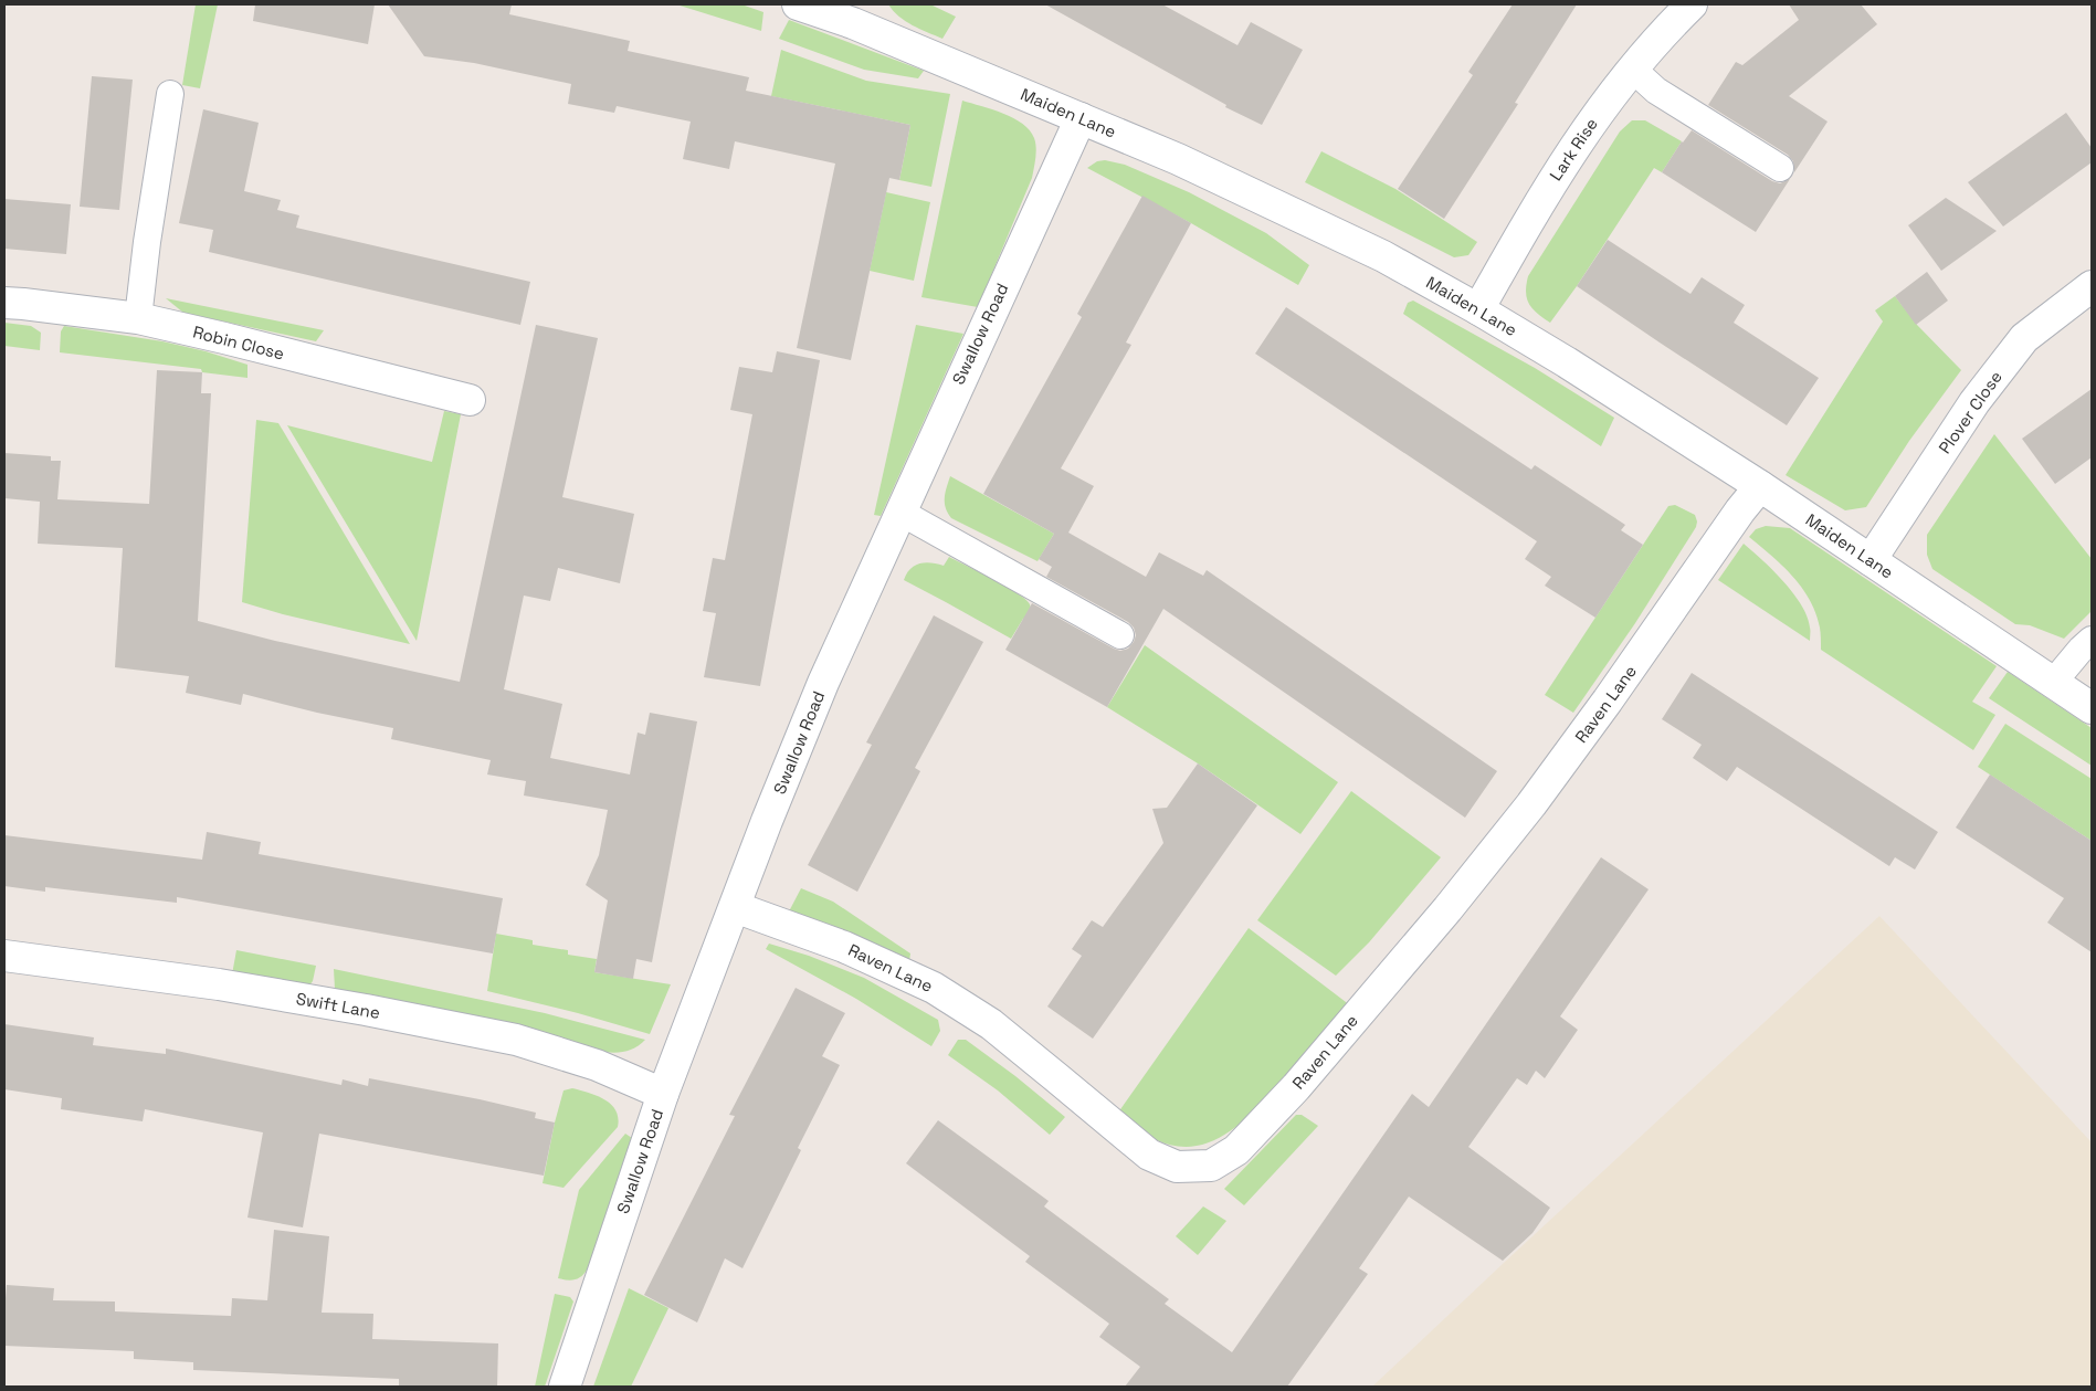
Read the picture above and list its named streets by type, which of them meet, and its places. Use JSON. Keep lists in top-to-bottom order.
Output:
{
  "streets": {
    "street": [
      "Maiden Lane",
      "Lark Rise",
      "Swallow Road",
      "Robin Close",
      "Plover Close",
      "Raven Lane",
      "Swift Lane"
    ]
  },
  "crossings": [
    ["Maiden Lane", "Lark Rise"],
    ["Maiden Lane", "Swallow Road"],
    ["Maiden Lane", "Plover Close"],
    ["Maiden Lane", "Raven Lane"],
    ["Swallow Road", "Raven Lane"],
    ["Swallow Road", "Swift Lane"]
  ]
}
